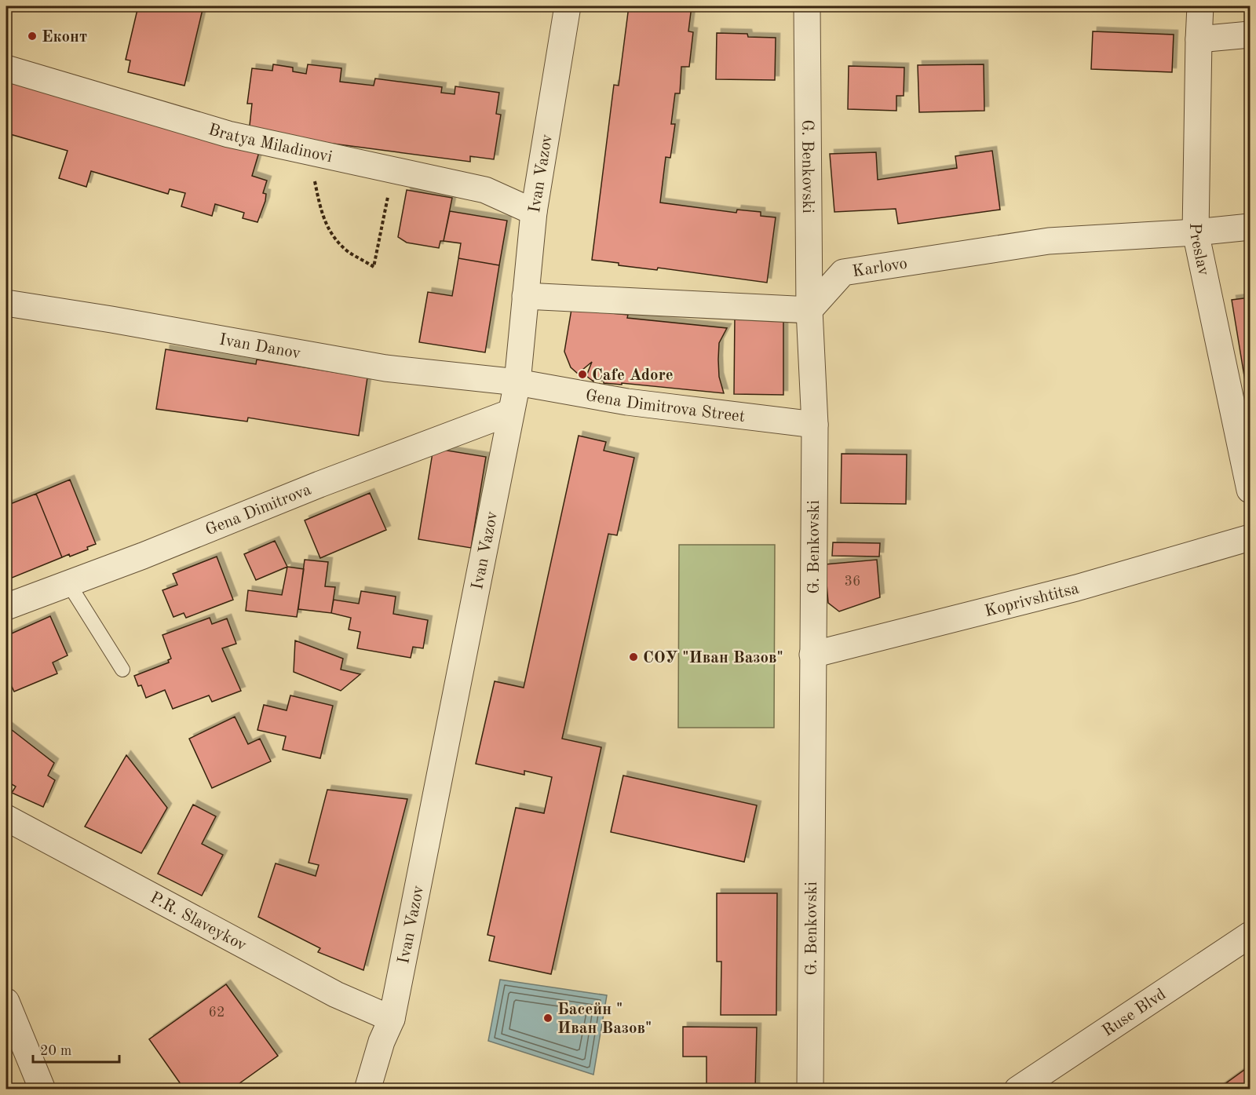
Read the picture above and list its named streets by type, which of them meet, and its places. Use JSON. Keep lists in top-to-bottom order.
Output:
{
  "streets": {
    "street": [
      "Bratya Miladinovi",
      "G. Benkovski",
      "Ivan Vazov",
      "Preslav",
      "Karlovo",
      "Ivan Danov",
      "Gena Dimitrova Street",
      "Gena Dimitrova",
      "Koprivshtitsa",
      "P.R. Slaveykov",
      "Ruse Blvd"
    ]
  },
  "crossings": [
    ["Bratya Miladinovi", "Ivan Vazov"],
    ["G. Benkovski", "Karlovo"],
    ["G. Benkovski", "Gena Dimitrova Street"],
    ["G. Benkovski", "Koprivshtitsa"],
    ["Ivan Vazov", "Ivan Danov"],
    ["Ivan Vazov", "Gena Dimitrova Street"],
    ["Ivan Vazov", "Gena Dimitrova"],
    ["Ivan Vazov", "P.R. Slaveykov"],
    ["Preslav", "Karlovo"],
    ["Ivan Danov", "Gena Dimitrova Street"]
  ],
  "places": [
    "Еконт",
    "Cafe Adore",
    "СОУ \"Иван Вазов\"",
    "Басейн \" Иван Вазов\""
  ],
  "house_numbers": ["36", "62"],
  "scale_bar": "20 m"
}
